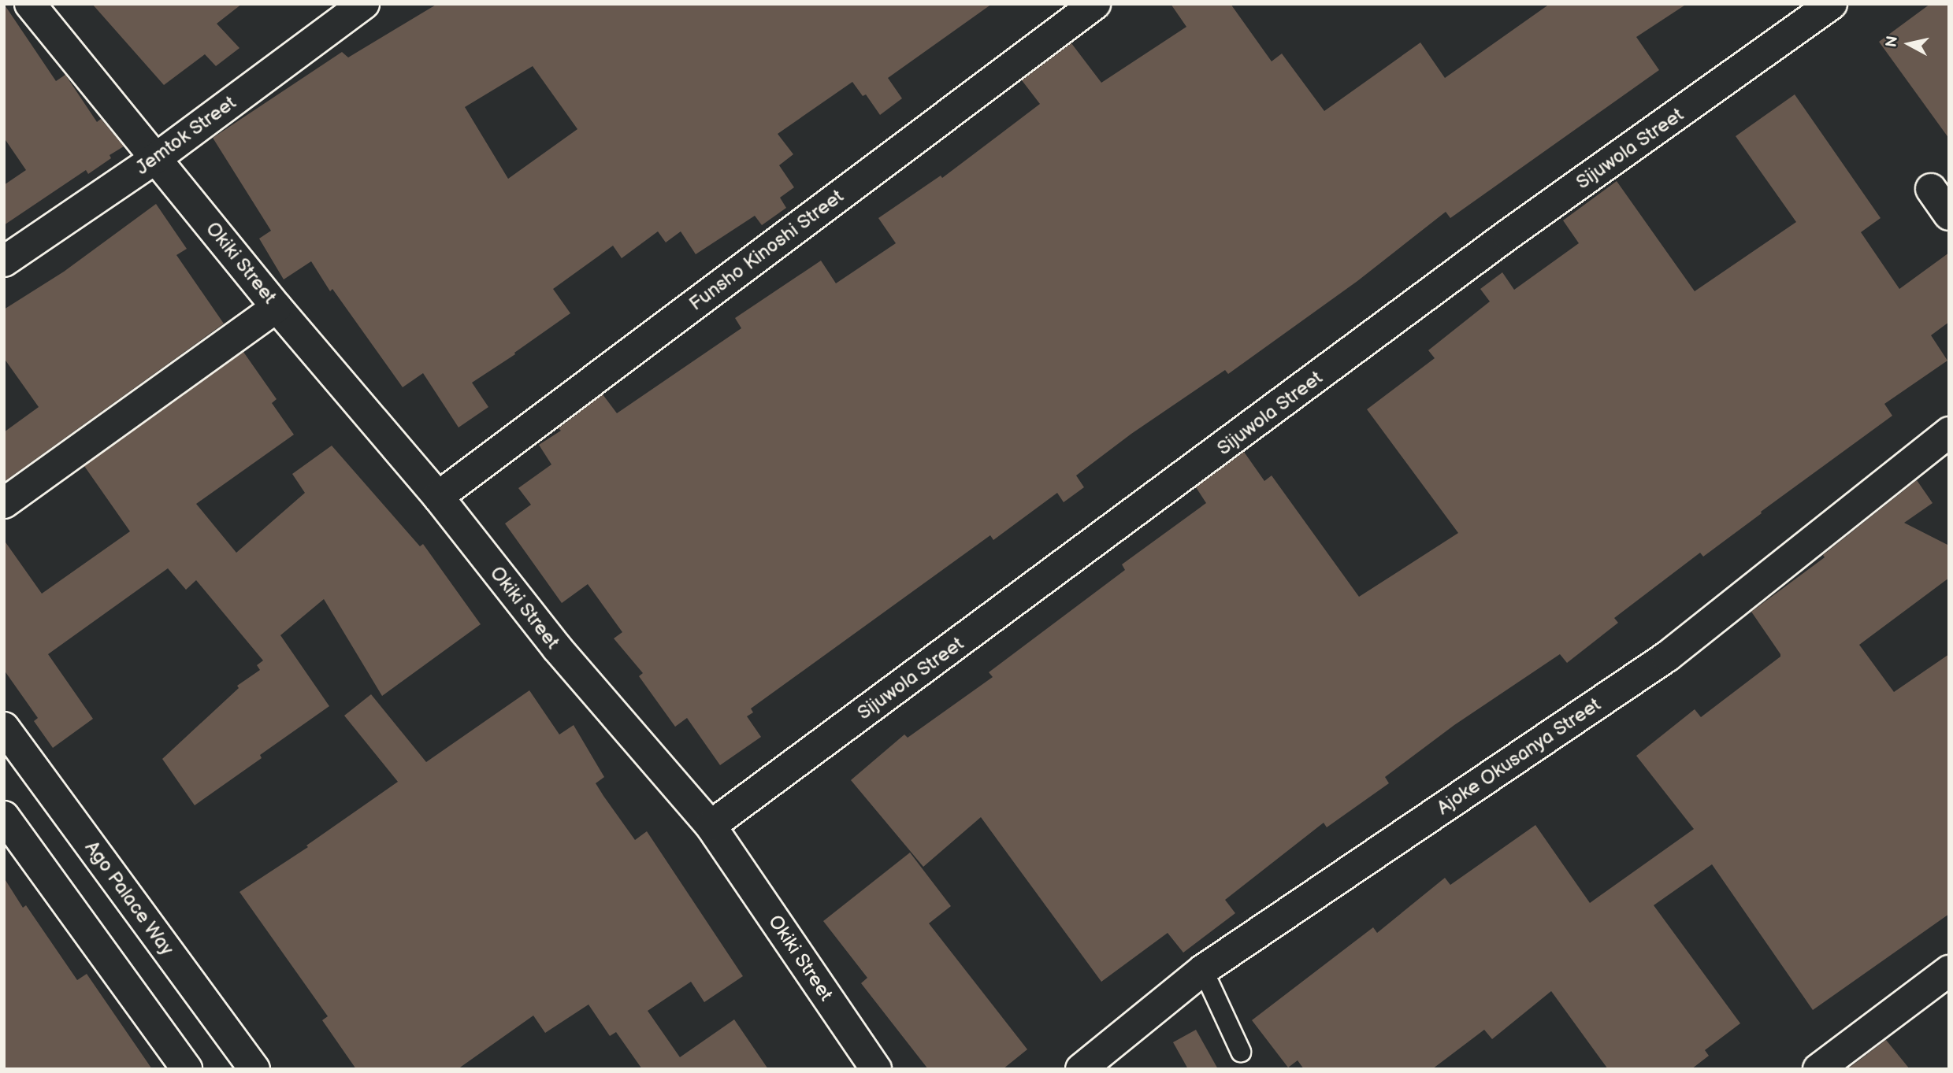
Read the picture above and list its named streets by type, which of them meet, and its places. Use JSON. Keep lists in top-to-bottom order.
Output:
{
  "streets": {
    "street": [
      "Jemtok Street",
      "Sijuwola Street",
      "Funsho Kinoshi Street",
      "Okiki Street",
      "Ajoke Okusanya Street",
      "Ago Palace Way"
    ]
  },
  "crossings": [
    ["Jemtok Street", "Okiki Street"],
    ["Sijuwola Street", "Okiki Street"],
    ["Funsho Kinoshi Street", "Okiki Street"]
  ],
  "north": "left"
}
